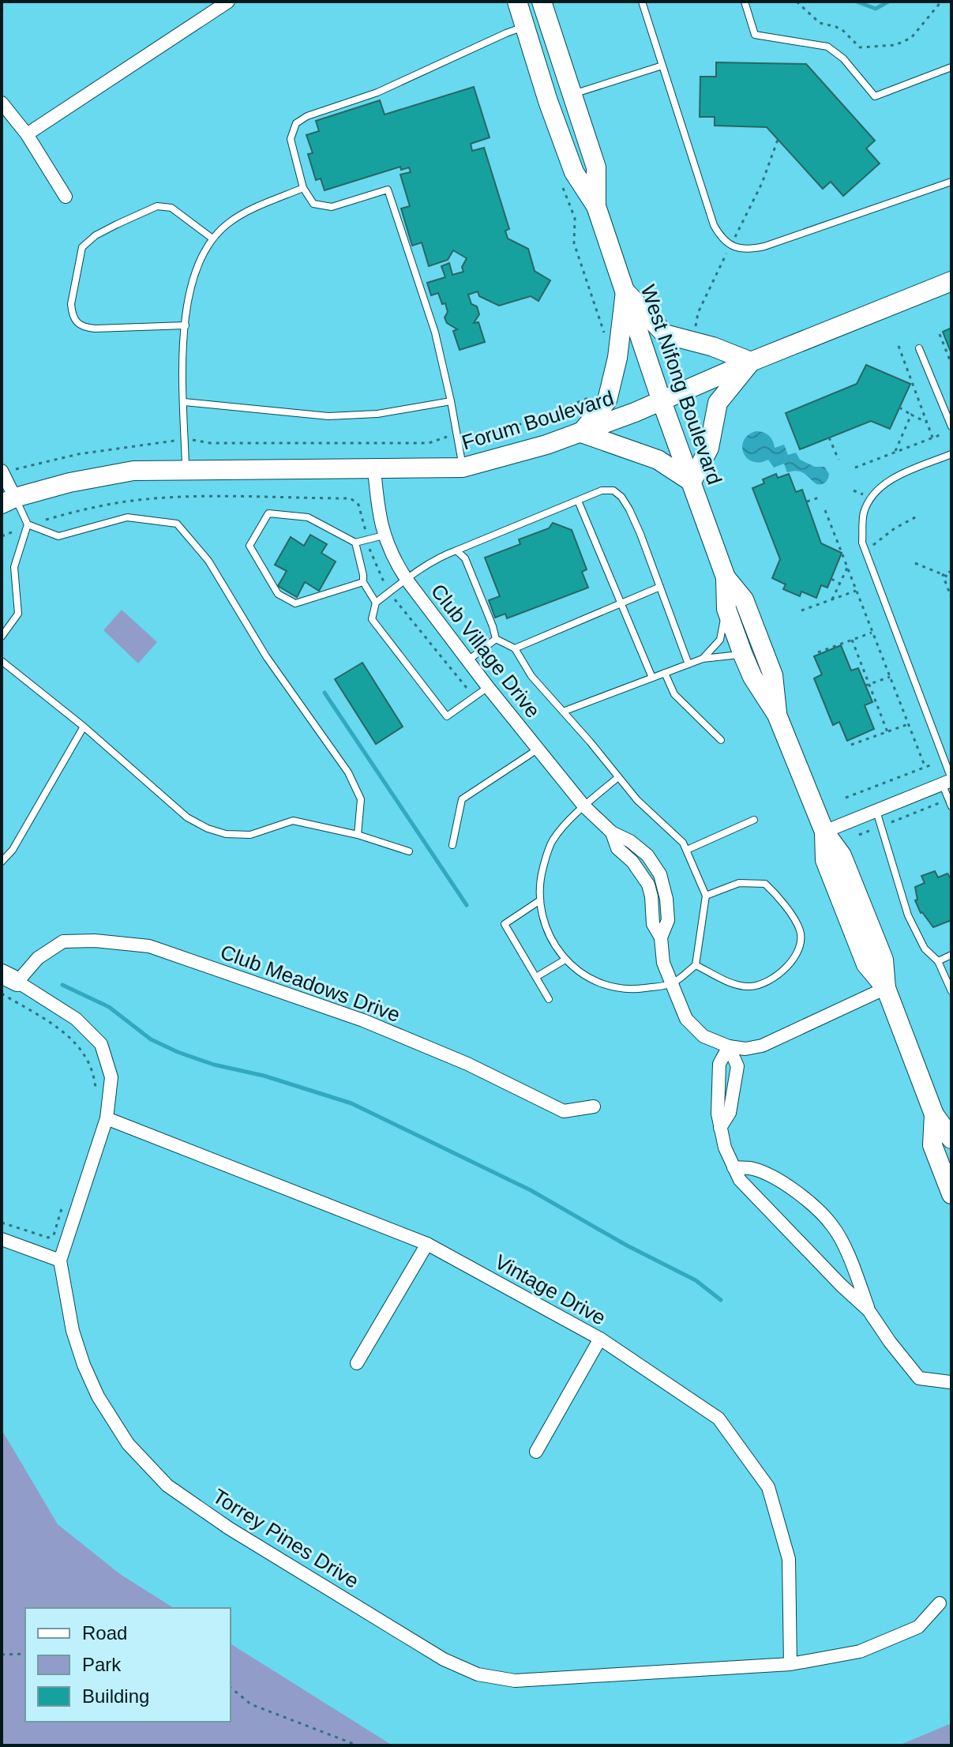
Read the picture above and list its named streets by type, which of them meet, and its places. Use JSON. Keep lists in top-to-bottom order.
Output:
{
  "streets": {
    "main road": ["West Nifong Boulevard", "Forum Boulevard"],
    "street": [
      "Club Village Drive",
      "Club Meadows Drive",
      "Vintage Drive",
      "Torrey Pines Drive"
    ]
  },
  "crossings": [
    ["West Nifong Boulevard", "Forum Boulevard"],
    ["West Nifong Boulevard", "Club Village Drive"],
    ["Forum Boulevard", "Club Village Drive"],
    ["Club Meadows Drive", "Torrey Pines Drive"],
    ["Vintage Drive", "Torrey Pines Drive"]
  ],
  "legend": ["Road", "Park", "Building"]
}
